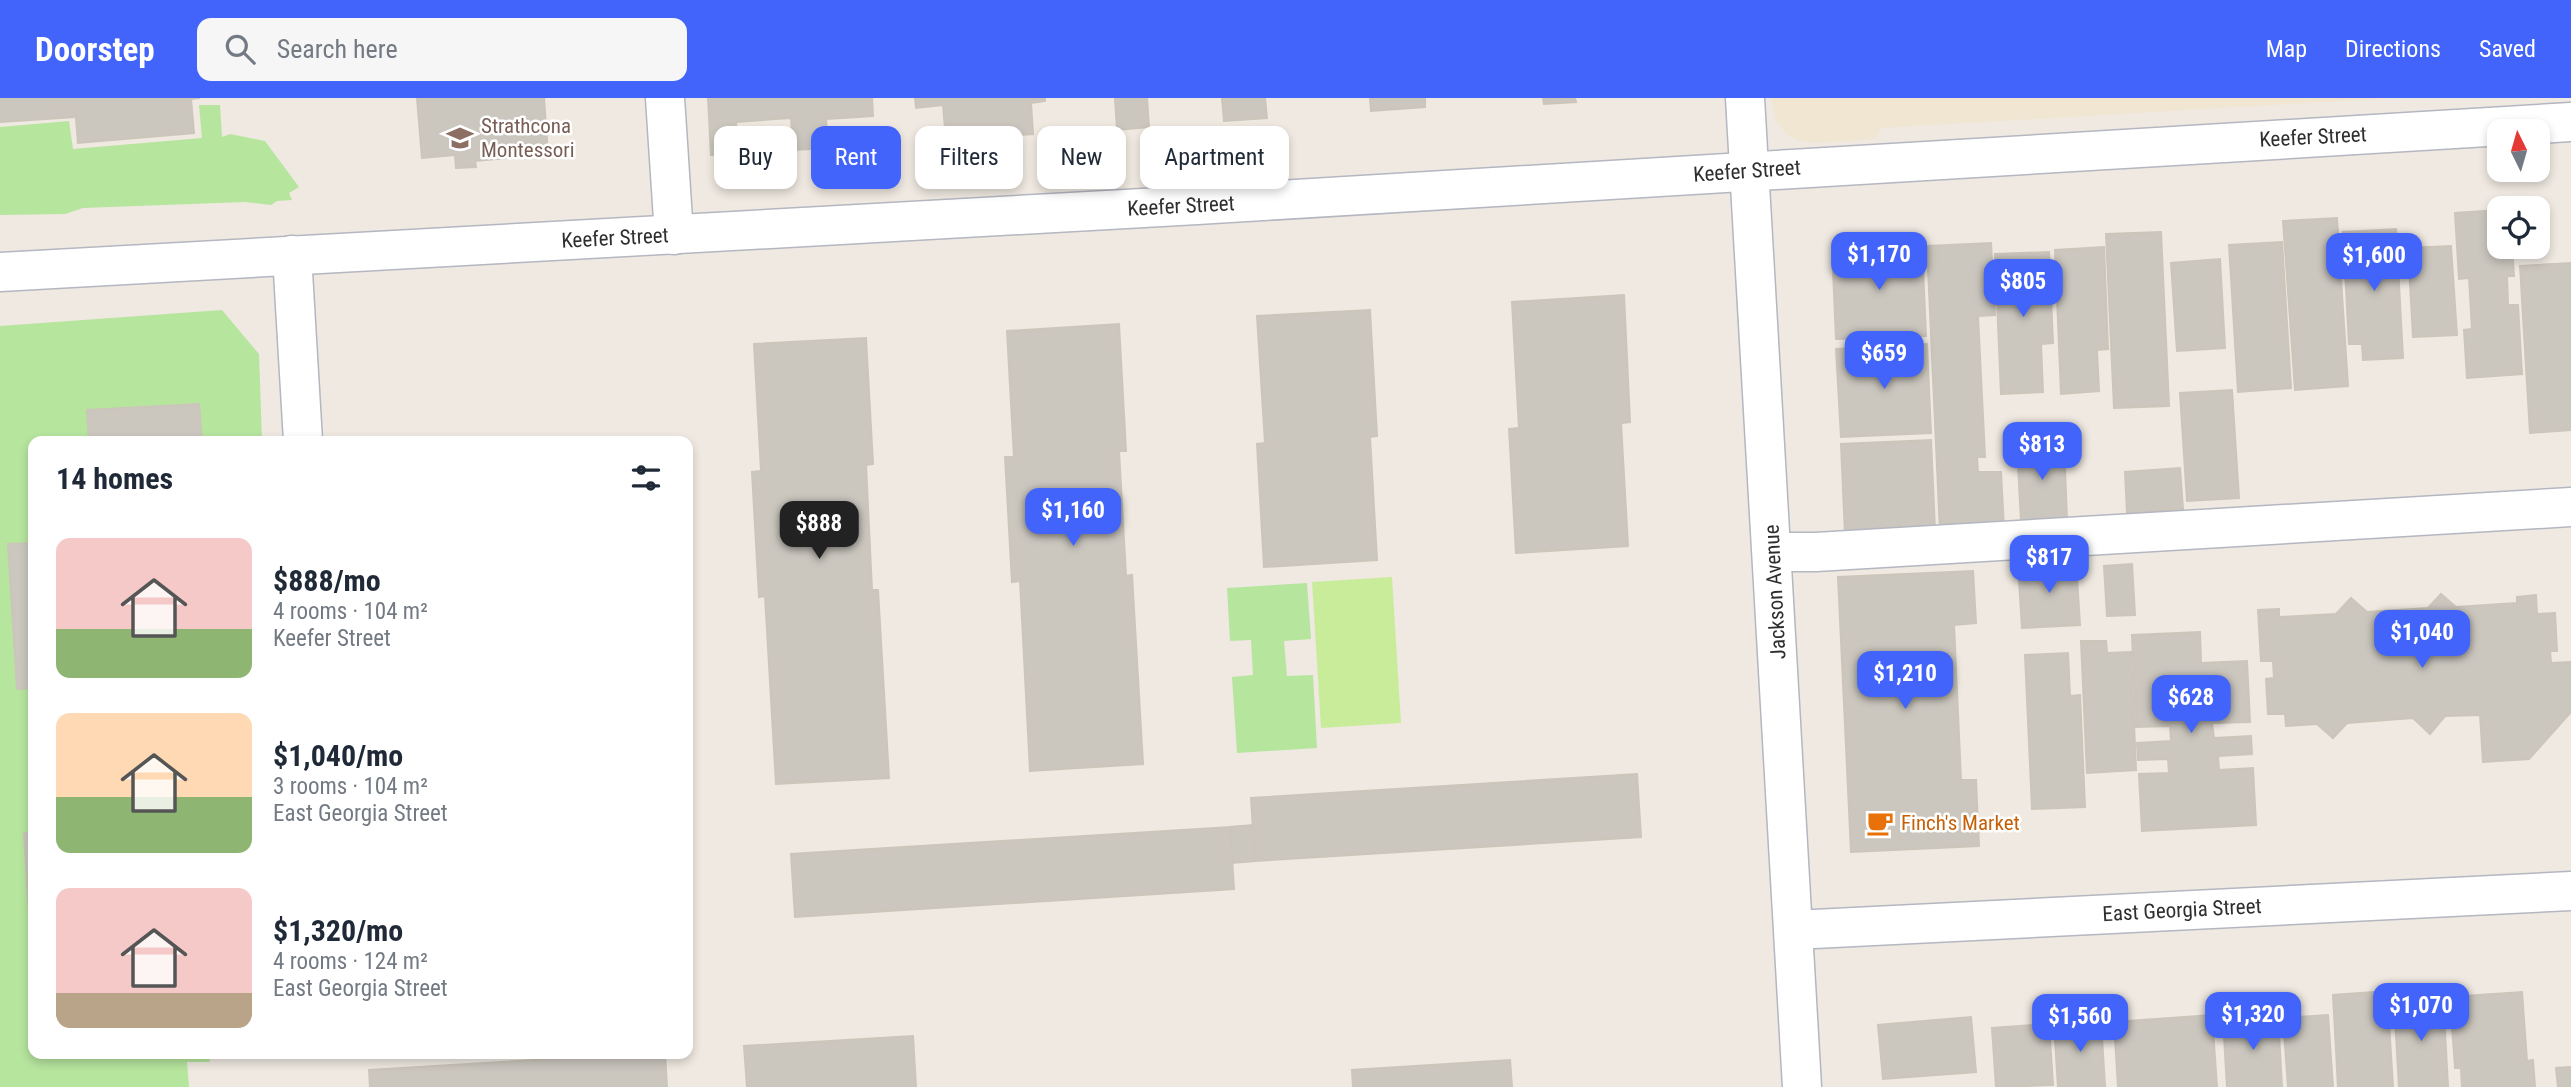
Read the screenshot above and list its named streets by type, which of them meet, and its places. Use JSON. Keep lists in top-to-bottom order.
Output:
{
  "streets": {
    "street": ["Keefer Street", "Jackson Avenue", "East Georgia Street"]
  },
  "crossings": [
    ["Keefer Street", "Jackson Avenue"],
    ["Jackson Avenue", "East Georgia Street"]
  ],
  "places": {
    "school or university": ["Strathcona Montessori"],
    "cafe": ["Finch's Market"]
  },
  "north": "top",
  "page": {
    "header": "Doorstep",
    "search": "Search here",
    "nav": ["Map", "Directions", "Saved"],
    "chip": [
      "Buy",
      "Rent",
      "Filters",
      "New",
      "Apartment"
    ],
    "price": [
      "$1,170",
      "$1,600",
      "$805",
      "$659",
      "$813",
      "$1,160",
      "$888",
      "$817",
      "$1,040",
      "$1,210",
      "$628",
      "$1,070",
      "$1,320",
      "$1,560"
    ],
    "heading": "14 homes",
    "list": [
      {
        "name": "$888/mo",
        "note": "4 rooms · 104 m² · Keefer Street"
      },
      {
        "name": "$1,040/mo",
        "note": "3 rooms · 104 m² · East Georgia Street"
      },
      {
        "name": "$1,320/mo",
        "note": "4 rooms · 124 m² · East Georgia Street"
      }
    ]
  }
}
